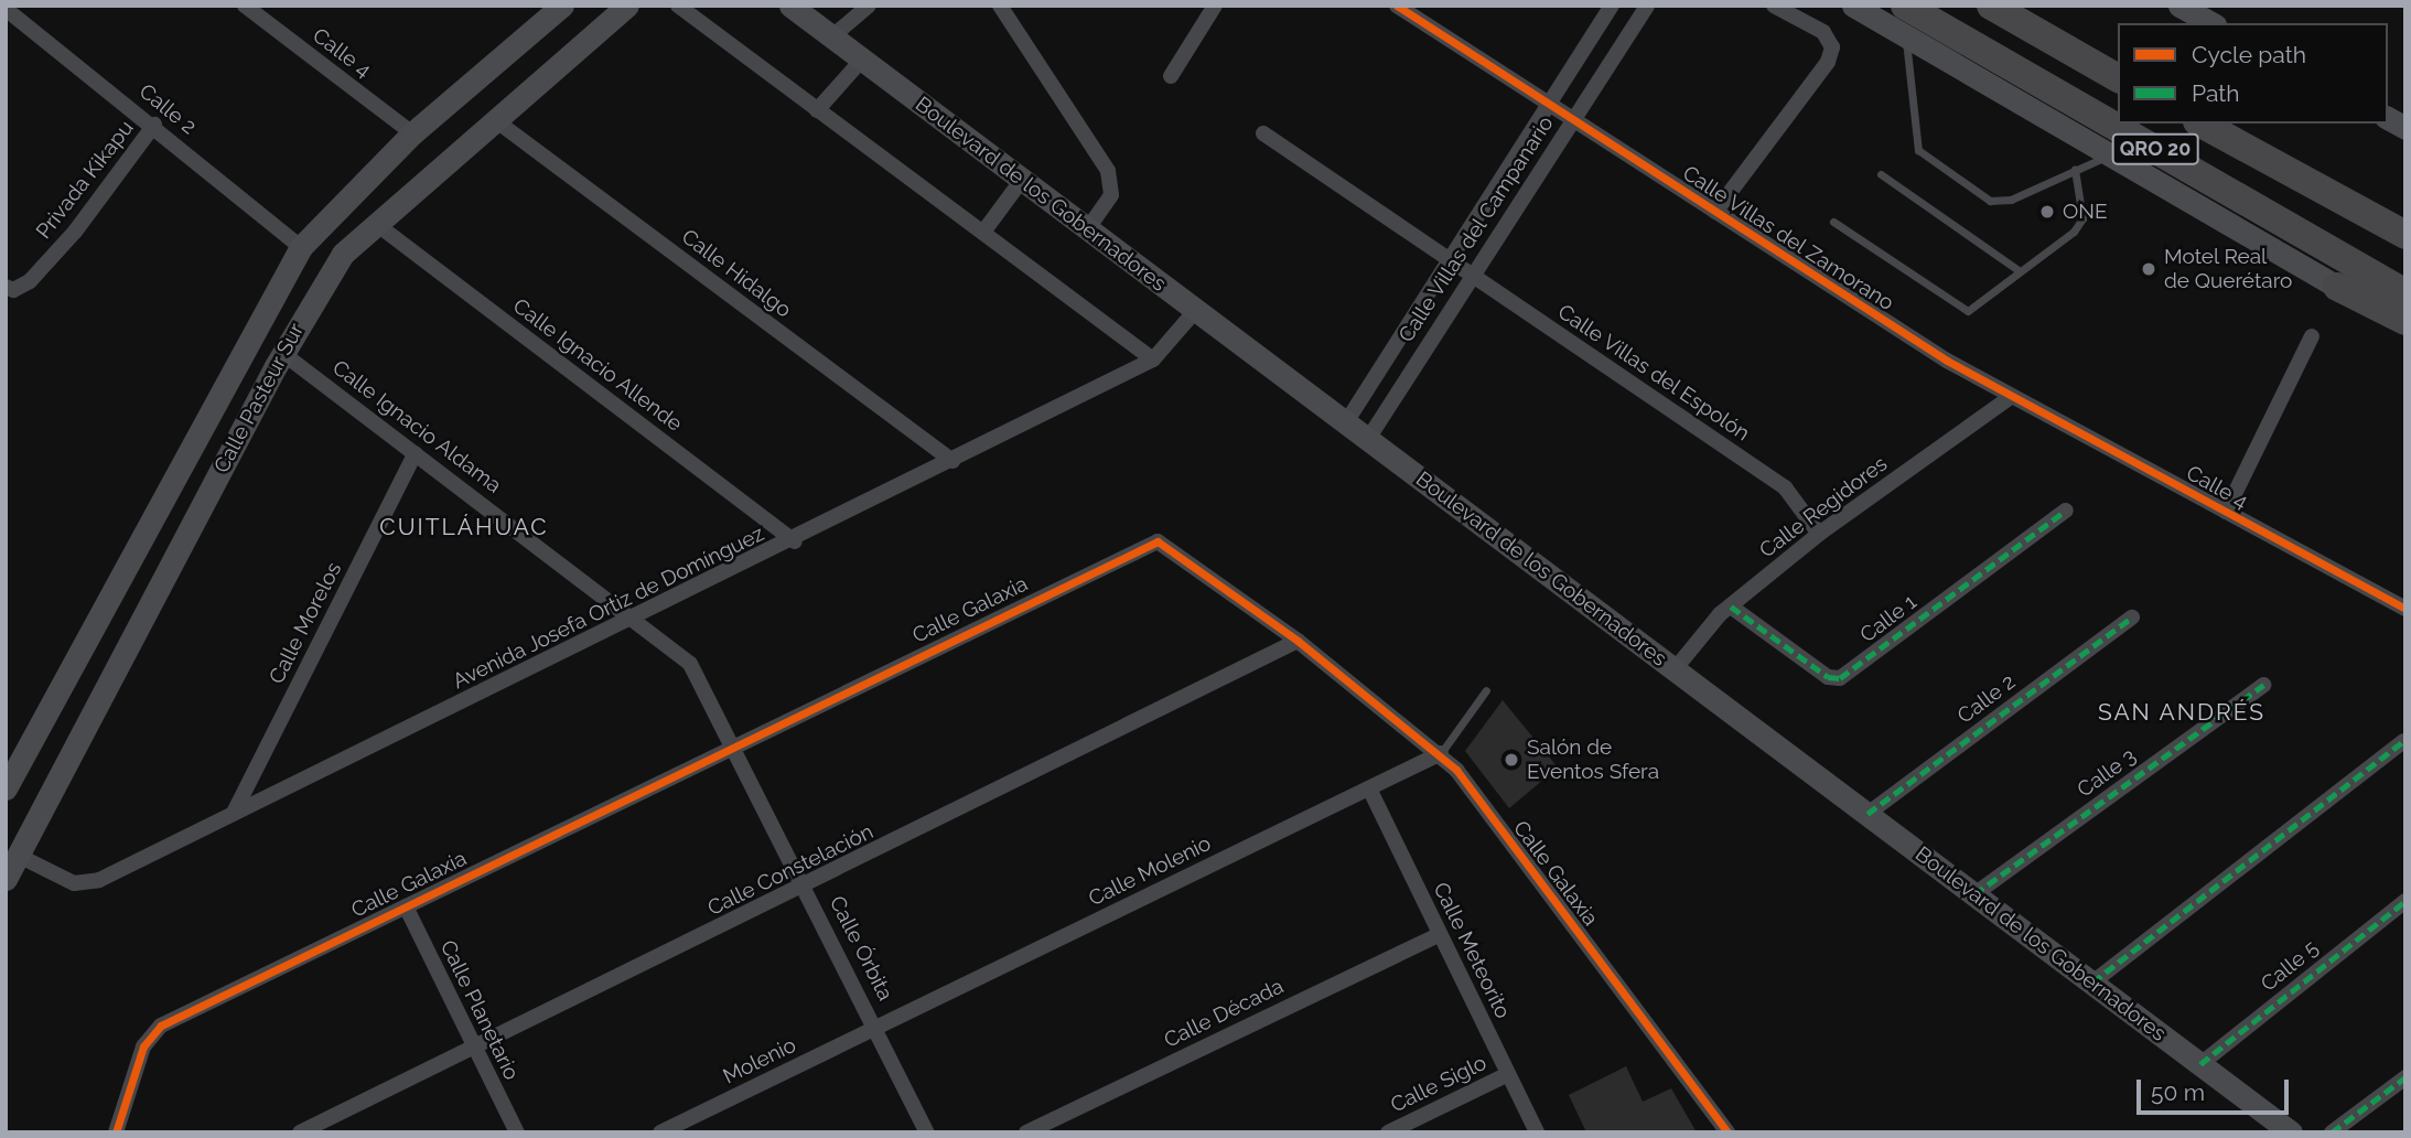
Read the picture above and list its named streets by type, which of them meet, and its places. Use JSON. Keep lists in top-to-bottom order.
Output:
{
  "streets": {
    "highway": ["QRO 20"],
    "street": [
      "Calle 4",
      "Calle 2",
      "Privada Kikapu",
      "Boulevard de los Gobernadores",
      "Calle Villas del Campanario",
      "Calle Villas del Zamorano",
      "Calle Hidalgo",
      "Calle Ignacio Allende",
      "Calle Villas del Espolón",
      "Calle Pasteur Sur",
      "Calle Ignacio Aldama",
      "Calle Regidores",
      "Avenida Josefa Ortiz de Domínguez",
      "Calle Galaxia",
      "Calle 1",
      "Calle Morelos",
      "Calle 3",
      "Calle Constelación",
      "Calle Molenio",
      "Calle Órbita",
      "Calle Meteorito",
      "Calle 5",
      "Calle Planetario",
      "Calle Década",
      "Molenio",
      "Calle Siglo"
    ]
  },
  "crossings": [
    ["Calle 4", "Calle Villas del Zamorano"],
    ["Calle 4", "Calle Pasteur Sur"],
    ["Calle 4", "Calle Regidores"],
    ["Calle 2", "Privada Kikapu"],
    ["Calle 2", "Boulevard de los Gobernadores"],
    ["Calle 2", "Calle Pasteur Sur"],
    ["Boulevard de los Gobernadores", "Calle Villas del Campanario"],
    ["Boulevard de los Gobernadores", "Calle Regidores"],
    ["Boulevard de los Gobernadores", "Avenida Josefa Ortiz de Domínguez"],
    ["Boulevard de los Gobernadores", "Calle 3"],
    ["Boulevard de los Gobernadores", "Calle 5"],
    ["Calle Villas del Campanario", "Calle Villas del Zamorano"],
    ["Calle Villas del Campanario", "Calle Villas del Espolón"],
    ["Calle Villas del Zamorano", "Calle Regidores"],
    ["Calle Hidalgo", "Calle Pasteur Sur"],
    ["Calle Hidalgo", "Avenida Josefa Ortiz de Domínguez"],
    ["Calle Ignacio Allende", "Calle Pasteur Sur"],
    ["Calle Ignacio Allende", "Avenida Josefa Ortiz de Domínguez"],
    ["Calle Villas del Espolón", "Calle Regidores"],
    ["Calle Pasteur Sur", "Calle Ignacio Aldama"],
    ["Calle Pasteur Sur", "Avenida Josefa Ortiz de Domínguez"],
    ["Calle Ignacio Aldama", "Avenida Josefa Ortiz de Domínguez"],
    ["Calle Ignacio Aldama", "Calle Galaxia"],
    ["Calle Ignacio Aldama", "Calle Morelos"],
    ["Calle Ignacio Aldama", "Calle Órbita"],
    ["Calle Regidores", "Calle 1"],
    ["Avenida Josefa Ortiz de Domínguez", "Calle Morelos"],
    ["Calle Galaxia", "Calle Constelación"],
    ["Calle Galaxia", "Calle Molenio"],
    ["Calle Galaxia", "Calle Órbita"],
    ["Calle Galaxia", "Calle Planetario"],
    ["Calle Constelación", "Calle Órbita"],
    ["Calle Constelación", "Calle Planetario"],
    ["Calle Molenio", "Calle Órbita"],
    ["Calle Molenio", "Calle Meteorito"],
    ["Calle Molenio", "Molenio"],
    ["Calle Órbita", "Molenio"],
    ["Calle Meteorito", "Calle Década"],
    ["Calle Meteorito", "Calle Siglo"]
  ],
  "districts": ["CUITLÁHUAC", "SAN ANDRÉS"],
  "places": ["ONE", "Motel Real de Querétaro", "Salón de Eventos Sfera"],
  "legend": ["Cycle path", "Path"],
  "scale_bar": "50 m"
}
